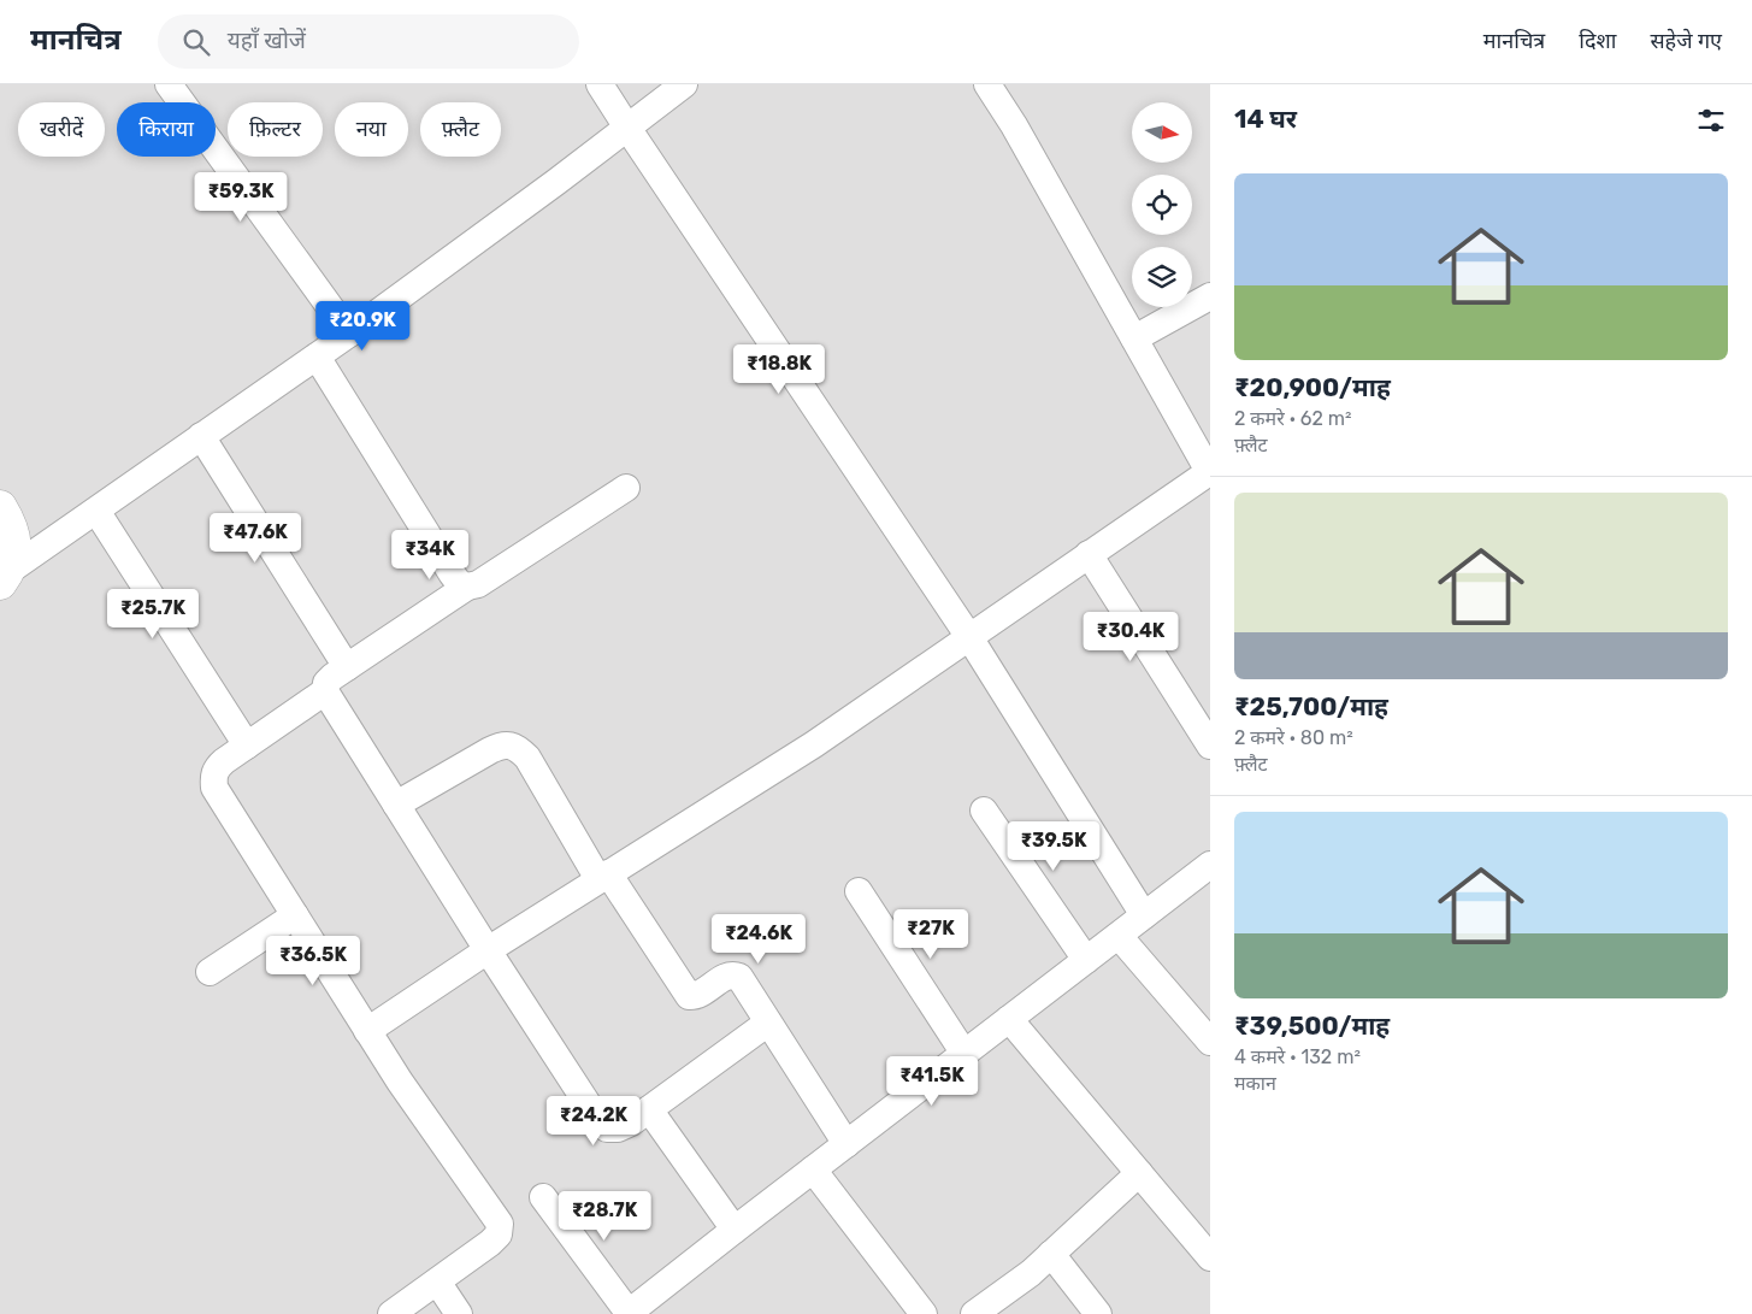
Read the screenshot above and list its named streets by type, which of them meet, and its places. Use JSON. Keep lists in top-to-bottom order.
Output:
{
  "north": "right",
  "page": {
    "header": "मानचित्र",
    "search": "यहाँ खोजें",
    "nav": ["मानचित्र", "दिशा", "सहेजे गए"],
    "heading": "14 घर",
    "chip": [
      "खरीदें",
      "किराया",
      "फ़िल्टर",
      "नया",
      "फ़्लैट"
    ],
    "list": [
      {
        "name": "₹20,900/माह",
        "note": "2 कमरे · 62 m² · फ़्लैट"
      },
      {
        "name": "₹25,700/माह",
        "note": "2 कमरे · 80 m² · फ़्लैट"
      },
      {
        "name": "₹39,500/माह",
        "note": "4 कमरे · 132 m² · मकान"
      }
    ],
    "price": [
      "₹59.3K",
      "₹20.9K",
      "₹18.8K",
      "₹47.6K",
      "₹34K",
      "₹25.7K",
      "₹30.4K",
      "₹39.5K",
      "₹27K",
      "₹24.6K",
      "₹36.5K",
      "₹41.5K",
      "₹24.2K",
      "₹28.7K"
    ]
  }
}
